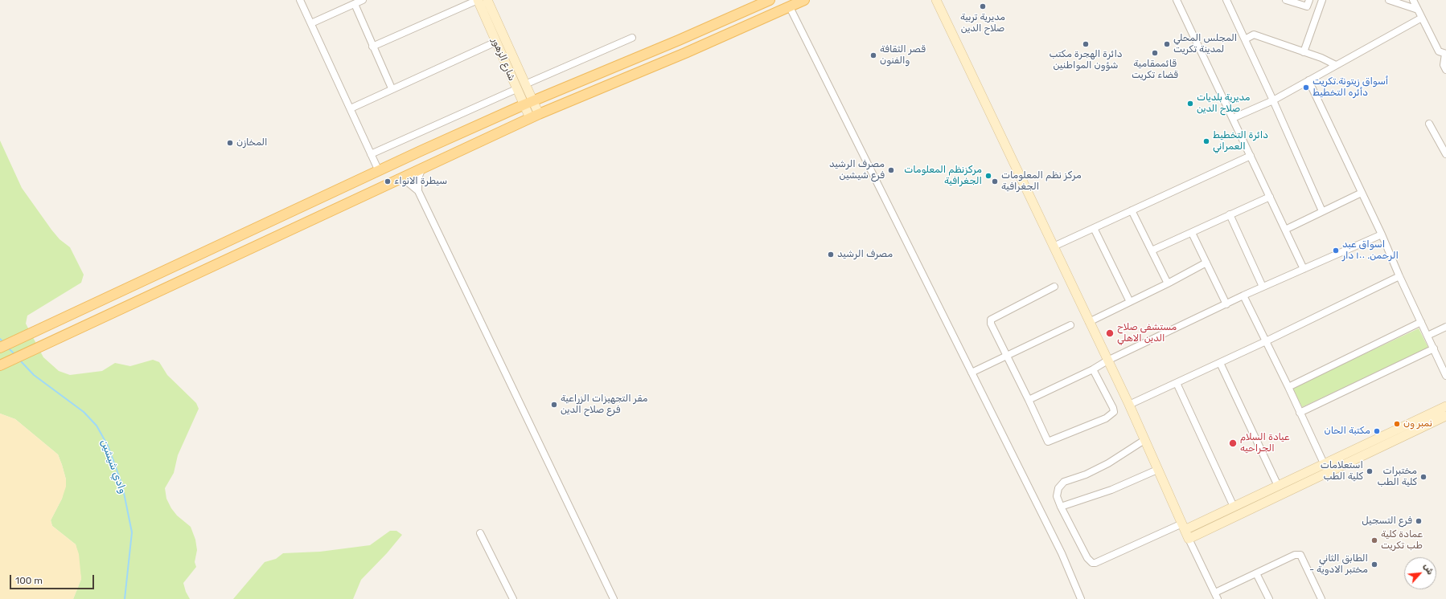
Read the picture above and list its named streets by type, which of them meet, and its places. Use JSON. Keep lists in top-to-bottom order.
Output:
{
  "streets": {
    "street": ["شارع الزهور"]
  },
  "water": ["وادي شيشين"],
  "places": [
    "مديرية تربية صلاح الدين",
    "دائرة الهجرة مكتب شؤون المواطنين",
    "المجلس المحلي لمدينة تكريت",
    "قائممقامية قضاء تكريت",
    "قصر الثقافة والفنون",
    "أسواق زيتونة.تكريت دأئره التخطيط",
    "مديرية بلديات صلاح الدين",
    "دائرة التخطيط العمراني",
    "المخازن",
    "مصرف الرشيد فرع شيشين",
    "مركزنظم المعلومات الجغرافية",
    "سيطرة الانواء",
    "مركز نظم المعلومات الجغرافية",
    "اسواق عبد الرحمن. ١٠٠ دار",
    "مصرف الرشيد",
    "مستشفى صلاح الدين الاهلي",
    "مقر التجهيزات الزراعية فرع صلاح الدين",
    "نمبر ون",
    "مكتبة الحان",
    "عيادة السلام الجراحيه",
    "استعلامات كلية الطب",
    "مختبرات كلية الطب",
    "فرع التسجيل",
    "عمادة كلية طب تكريت",
    "الطابق الثاني - مختبر الادوية"
  ],
  "scale_bar": "100 m",
  "north": "top right"
}
